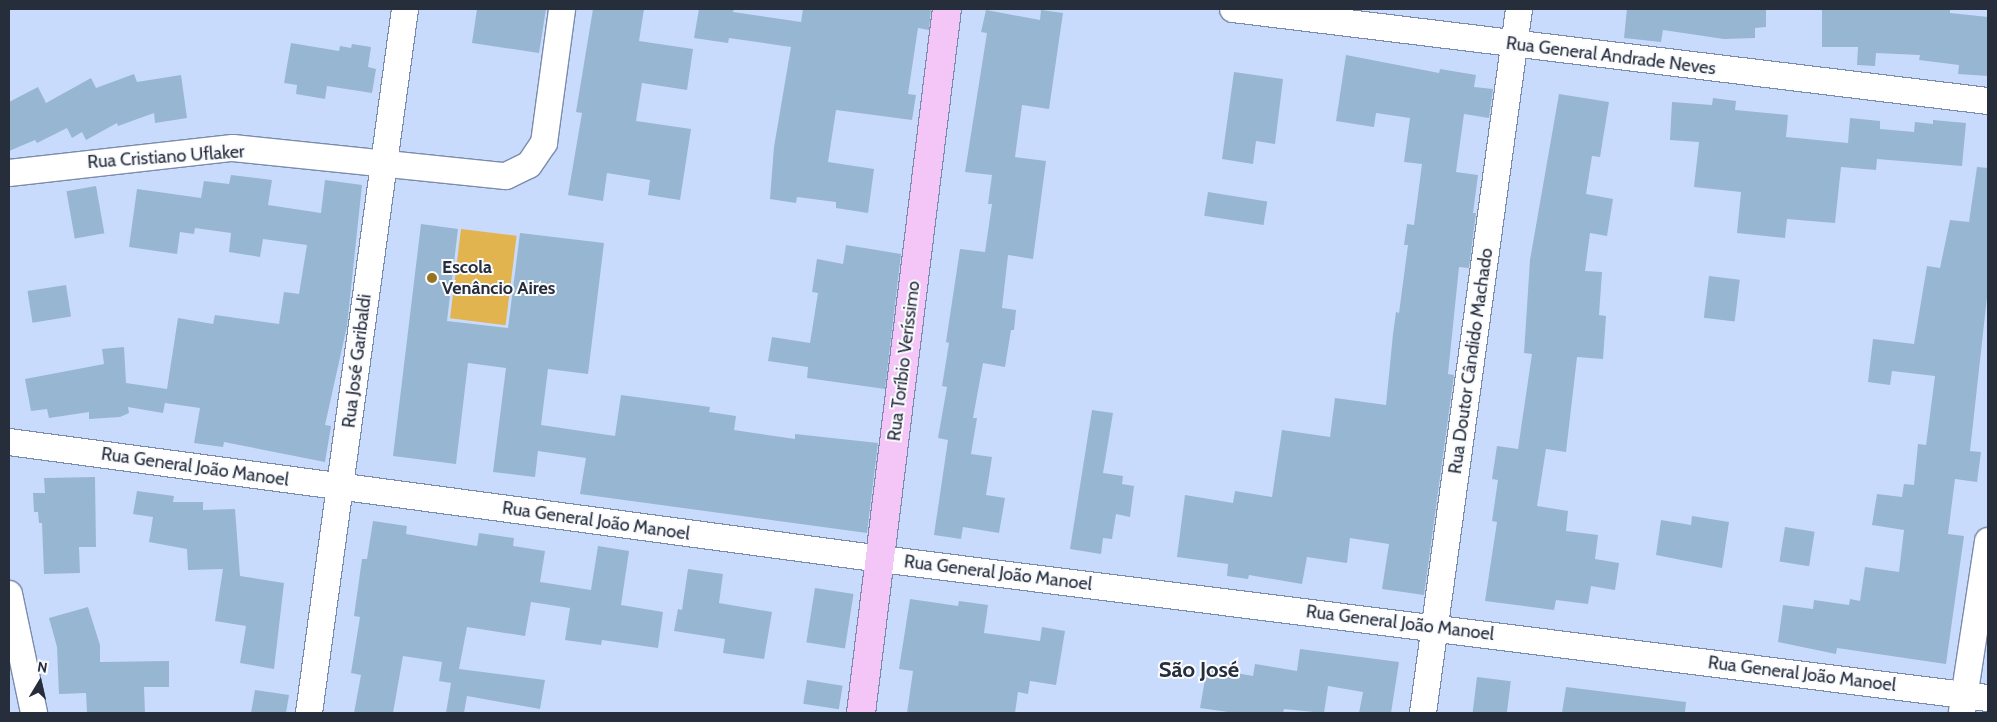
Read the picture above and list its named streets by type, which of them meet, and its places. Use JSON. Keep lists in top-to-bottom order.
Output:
{
  "streets": {
    "main road": ["Rua Toríbio Veríssimo"],
    "street": [
      "Rua General Andrade Neves",
      "Rua Cristiano Uflaker",
      "Rua José Garibaldi",
      "Rua Doutor Cândido Machado",
      "Rua General João Manoel"
    ]
  },
  "crossings": [
    ["Rua General Andrade Neves", "Rua Doutor Cândido Machado"],
    ["Rua Cristiano Uflaker", "Rua José Garibaldi"],
    ["Rua José Garibaldi", "Rua General João Manoel"],
    ["Rua Toríbio Veríssimo", "Rua General João Manoel"],
    ["Rua Doutor Cândido Machado", "Rua General João Manoel"]
  ],
  "districts": ["São José"],
  "places": ["Escola Venâncio Aires"],
  "north": "top"
}
